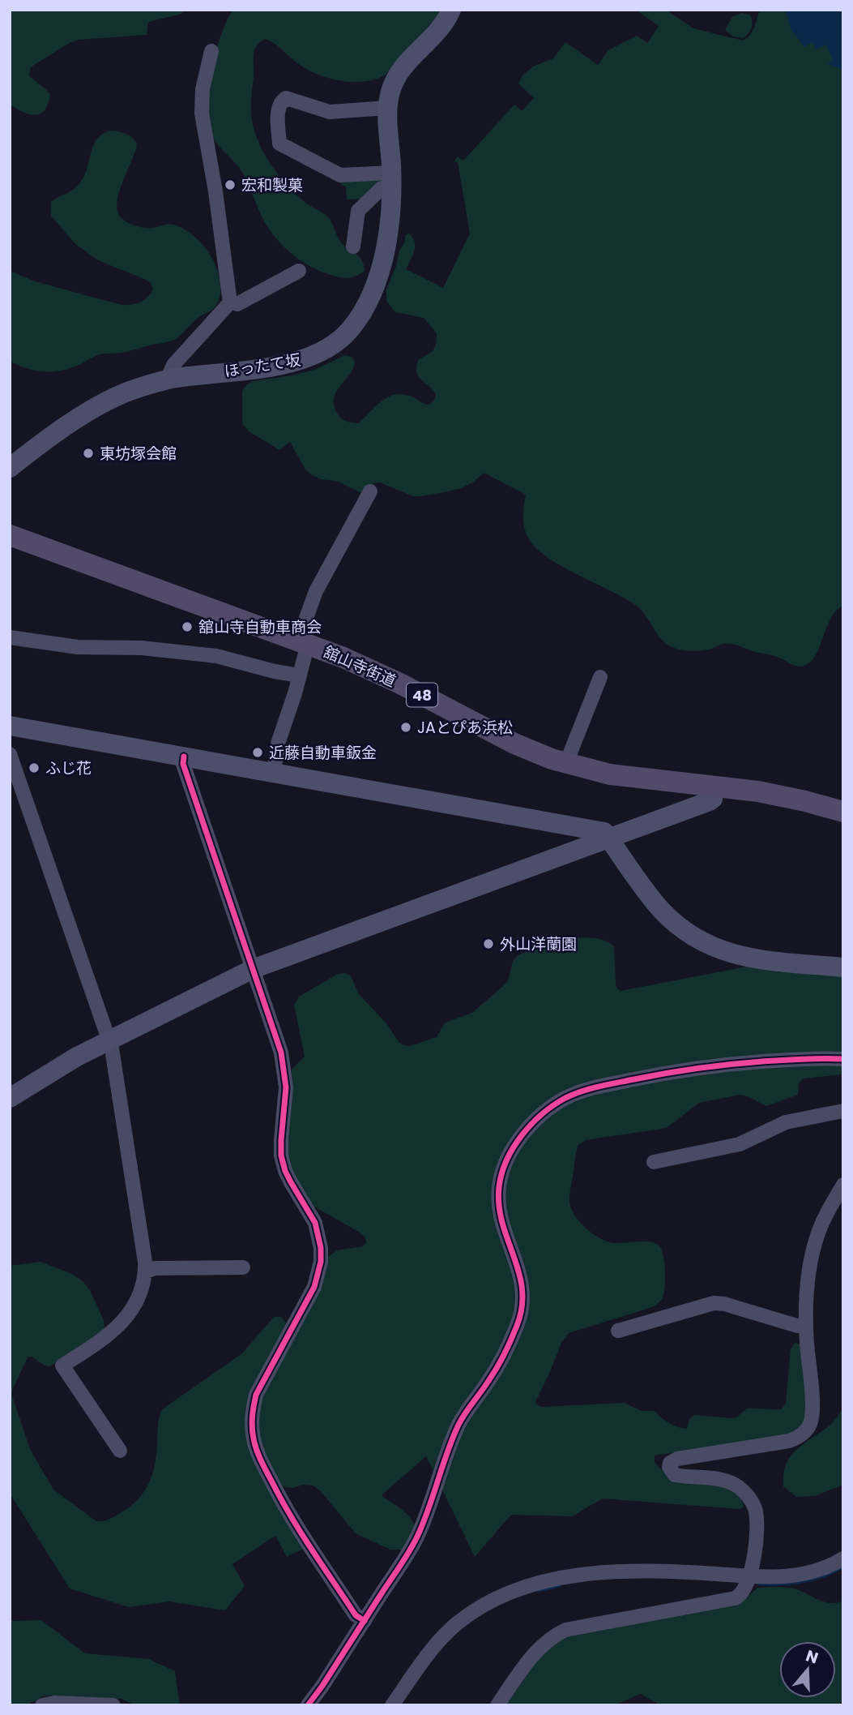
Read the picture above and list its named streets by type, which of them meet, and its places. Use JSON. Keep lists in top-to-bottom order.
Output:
{
  "streets": {
    "main road": ["舘山寺街道", "48"],
    "street": ["ほったて坂"]
  },
  "places": [
    "宏和製菓",
    "東坊塚会館",
    "舘山寺自動車商会",
    "JAとぴあ浜松",
    "近藤自動車鈑金",
    "ふじ花",
    "外山洋蘭園"
  ],
  "north": "top"
}
